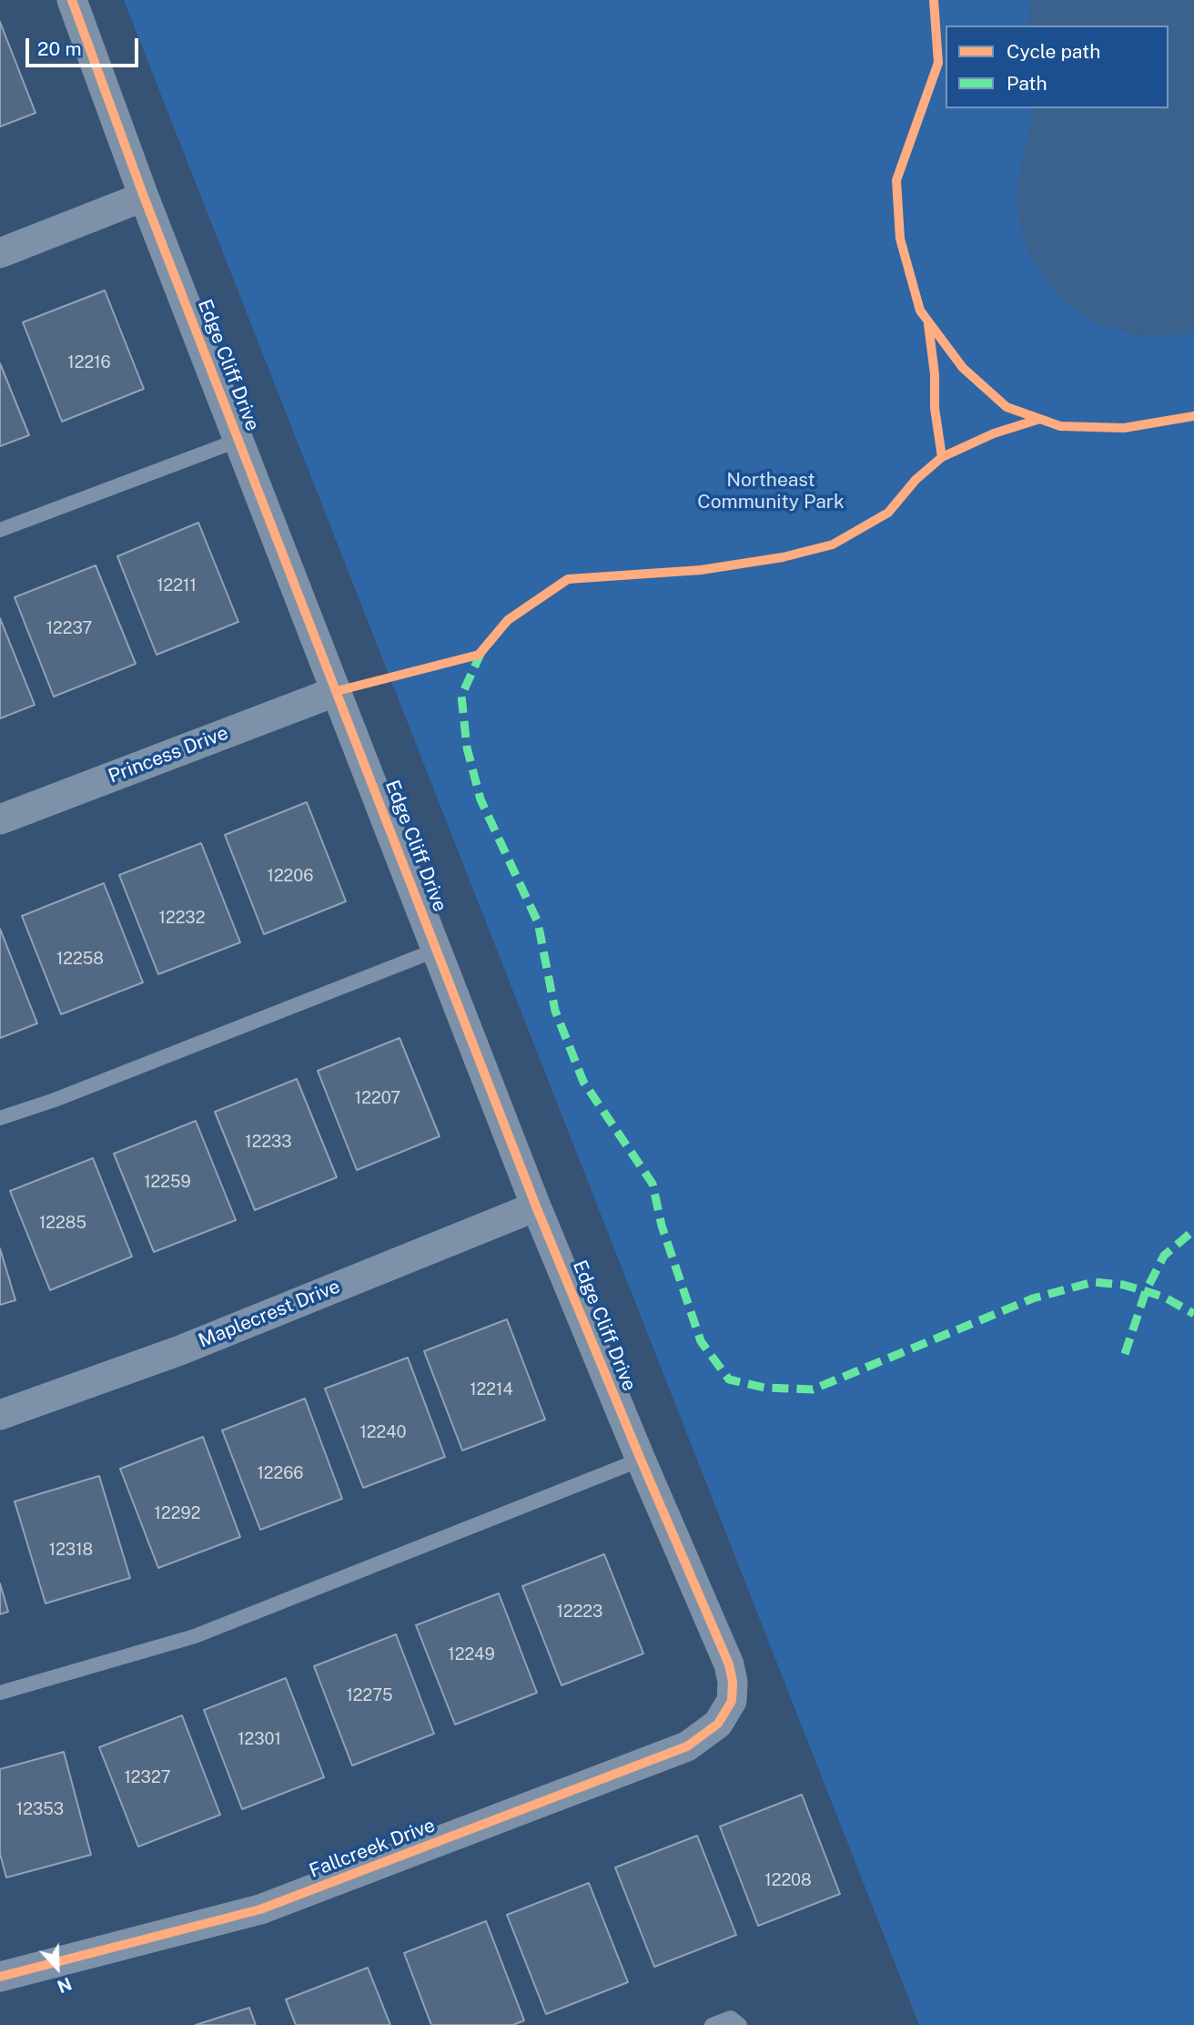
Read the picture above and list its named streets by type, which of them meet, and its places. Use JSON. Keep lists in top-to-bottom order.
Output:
{
  "streets": {
    "street": [
      "Edge Cliff Drive",
      "Princess Drive",
      "Maplecrest Drive",
      "Fallcreek Drive"
    ]
  },
  "crossings": [
    ["Edge Cliff Drive", "Princess Drive"],
    ["Edge Cliff Drive", "Maplecrest Drive"],
    ["Edge Cliff Drive", "Fallcreek Drive"]
  ],
  "parks": ["Northeast Community Park"],
  "house_numbers": [
    "12216",
    "12211",
    "12237",
    "12206",
    "12232",
    "12258",
    "12207",
    "12233",
    "12259",
    "12285",
    "12214",
    "12240",
    "12266",
    "12292",
    "12318",
    "12223",
    "12249",
    "12275",
    "12301",
    "12327",
    "12353",
    "12208"
  ],
  "legend": ["Cycle path", "Path"],
  "scale_bar": "20 m",
  "north": "bottom"
}
